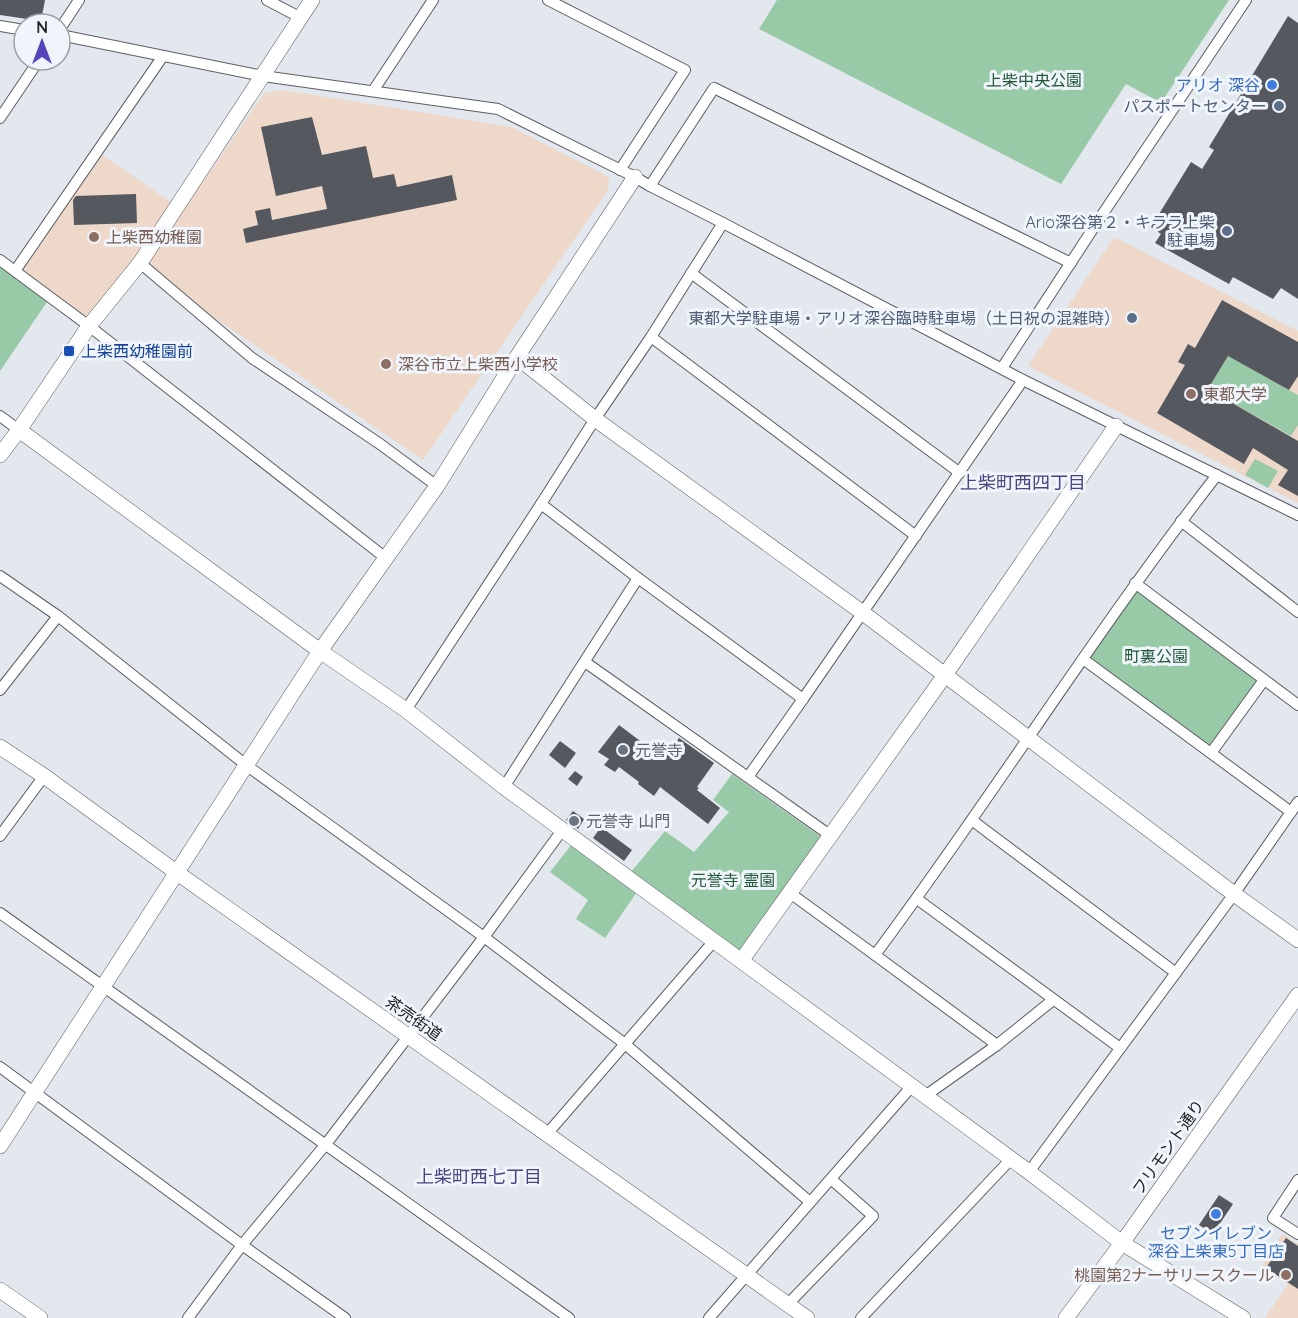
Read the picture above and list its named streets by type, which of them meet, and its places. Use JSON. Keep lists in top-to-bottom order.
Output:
{
  "streets": {
    "street": ["茶売街道", "フリモント通り"]
  },
  "districts": ["上柴町西四丁目", "上柴町西七丁目"],
  "parks": ["上柴中央公園", "町裏公園", "元誉寺 霊園"],
  "places": {
    "other": [
      "アリオ 深谷",
      "パスポートセンター",
      "Ario深谷第２・キララ上柴 駐車場",
      "上柴西幼稚園",
      "東都大学駐車場・アリオ深谷臨時駐車場（土日祝の混雑時）",
      "深谷市立上柴西小学校",
      "東都大学",
      "元誉寺",
      "元誉寺 山門",
      "セブンイレブン 深谷上柴東5丁目店",
      "桃園第2ナーサリースクール"
    ],
    "transit": ["上柴西幼稚園前"]
  },
  "north": "top"
}
